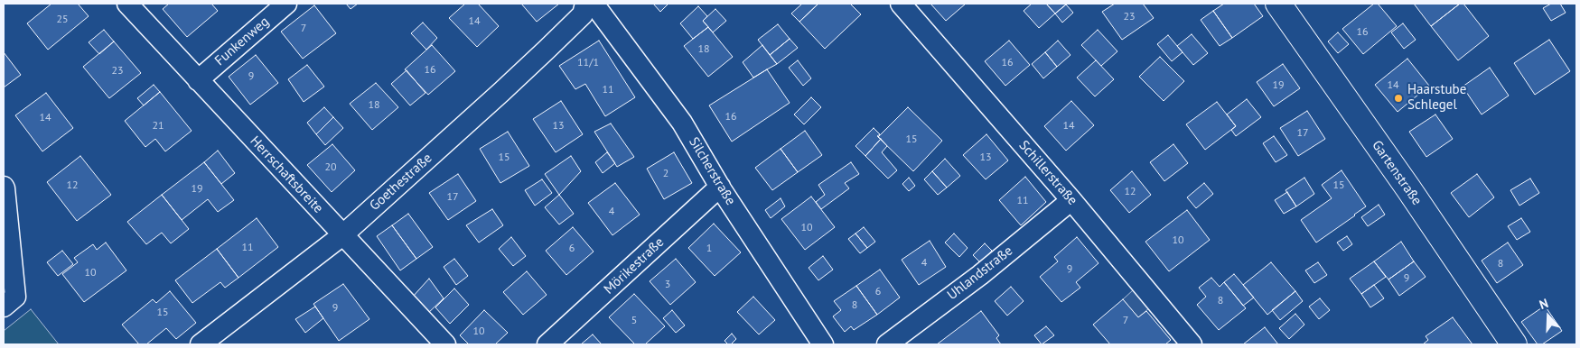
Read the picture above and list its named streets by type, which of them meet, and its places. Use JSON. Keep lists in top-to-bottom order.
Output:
{
  "streets": {
    "main road": ["Gartenstraße"],
    "street": [
      "Funkenweg",
      "Silcherstraße",
      "Schillerstraße",
      "Herrschaftsbreite",
      "Goethestraße",
      "Mörikestraße",
      "Uhlandstraße"
    ]
  },
  "crossings": [
    ["Funkenweg", "Herrschaftsbreite"],
    ["Silcherstraße", "Mörikestraße"],
    ["Schillerstraße", "Uhlandstraße"],
    ["Herrschaftsbreite", "Goethestraße"]
  ],
  "places": ["Haarstube Schlegel"],
  "house_numbers": [
    "23",
    "25",
    "14",
    "7",
    "16",
    "18",
    "11/1",
    "16",
    "16",
    "23",
    "9",
    "19",
    "14",
    "11",
    "18",
    "16",
    "14",
    "21",
    "13",
    "14",
    "17",
    "15",
    "15",
    "13",
    "20",
    "2",
    "12",
    "15",
    "19",
    "12",
    "17",
    "11",
    "4",
    "10",
    "10",
    "11",
    "6",
    "1",
    "4",
    "8",
    "9",
    "10",
    "9",
    "3",
    "6",
    "8",
    "8",
    "9",
    "15",
    "5",
    "7",
    "10"
  ],
  "north": "top"
}
